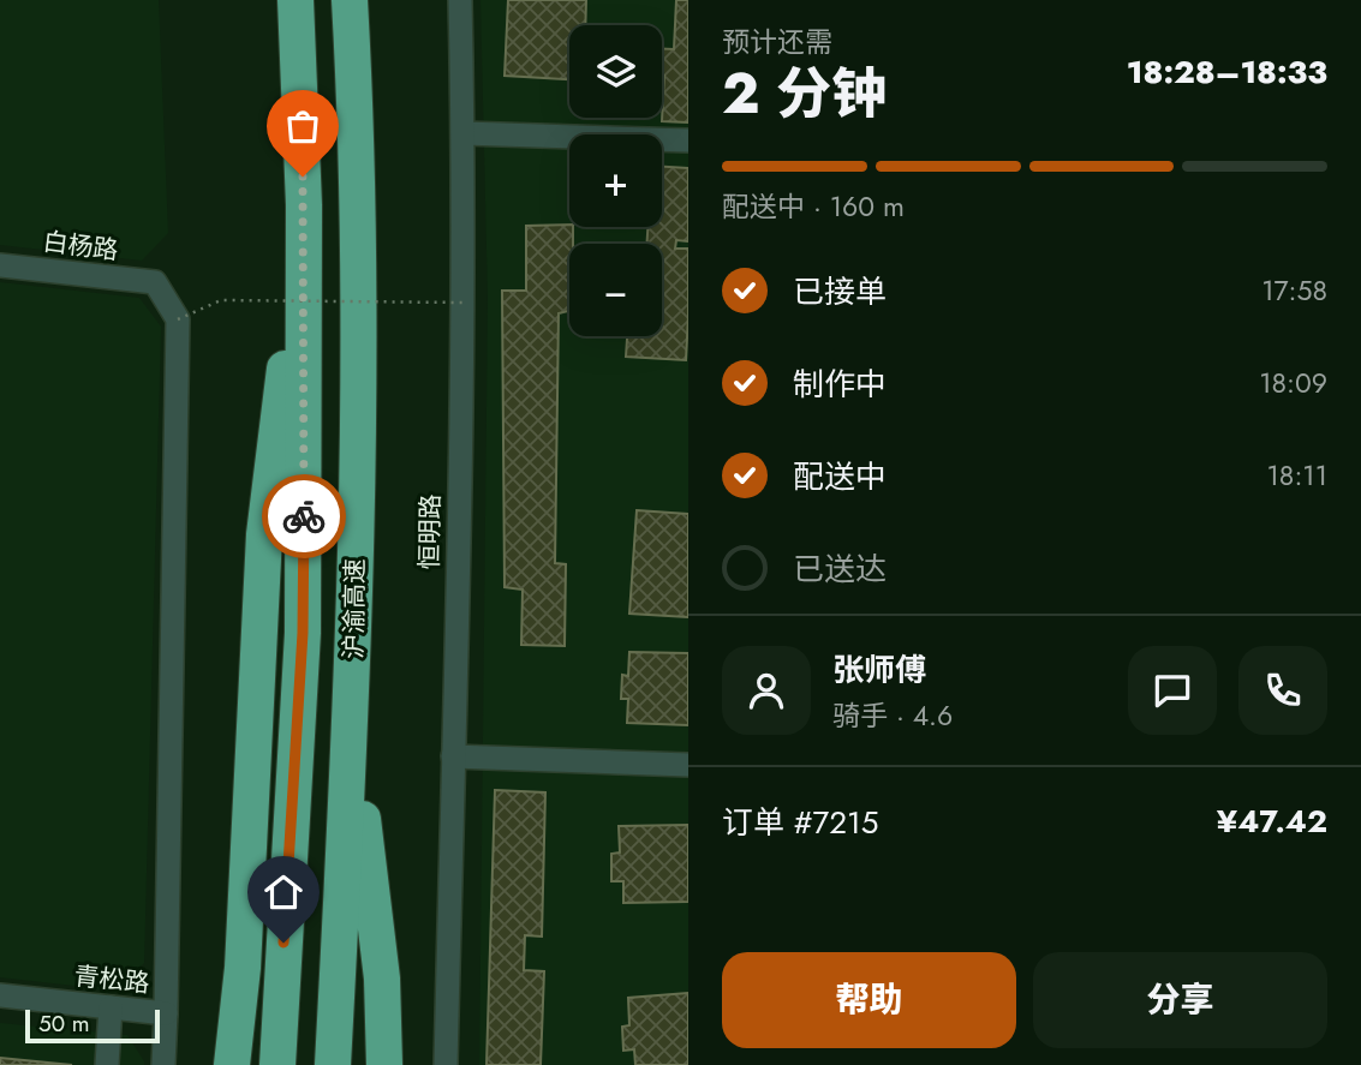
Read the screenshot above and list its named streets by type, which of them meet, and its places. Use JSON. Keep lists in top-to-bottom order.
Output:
{
  "streets": {
    "highway": ["沪渝高速"],
    "street": ["白杨路", "恒明路", "青松路"]
  },
  "scale_bar": "50 m",
  "page": {
    "heading": ["2 分钟", "预计还需", "18:28–18:33"],
    "panel": [
      "张师傅",
      "骑手 · 4.6",
      "订单 #7215",
      "¥47.42"
    ],
    "map_buttons": ["+", "−"],
    "bar": "配送中 · 160 m",
    "list": [
      ["已接单", "17:58"],
      ["制作中", "18:09"],
      ["配送中", "18:11"],
      "已送达"
    ],
    "buttons": ["帮助", "分享"],
    "scale": "50 m"
  }
}
